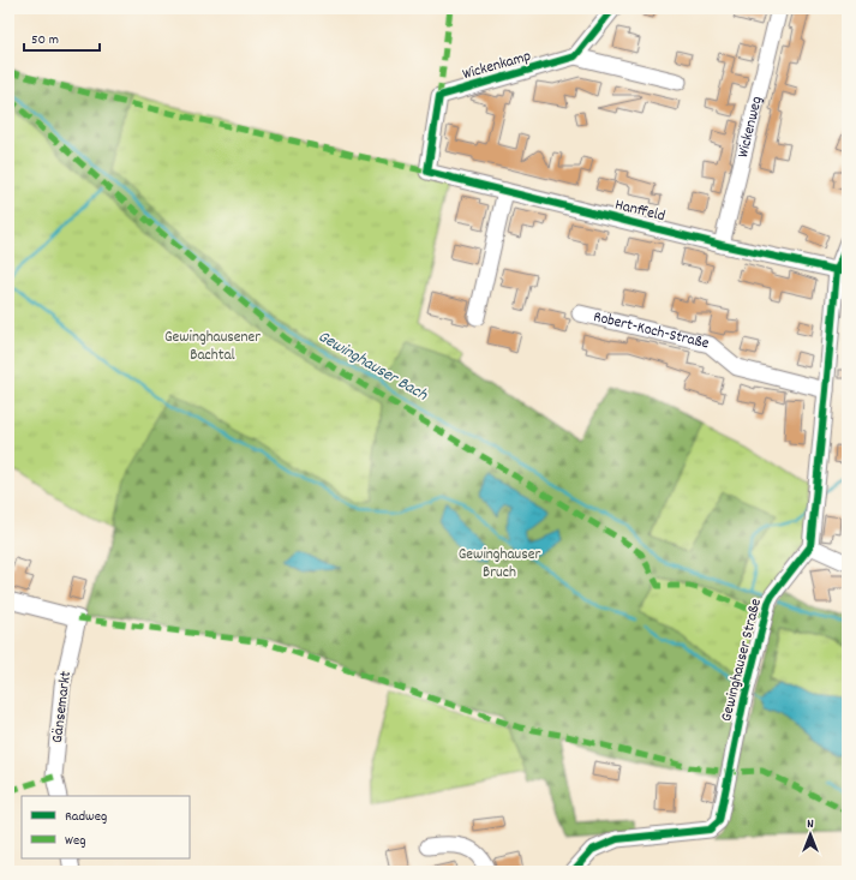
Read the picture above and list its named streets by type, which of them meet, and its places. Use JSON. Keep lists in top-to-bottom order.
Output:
{
  "streets": {
    "street": [
      "Wickenkamp",
      "Wickenweg",
      "Hanffeld",
      "Robert-Koch-Straße",
      "Gewinghauser Straße",
      "Gänsemarkt"
    ]
  },
  "crossings": [
    ["Wickenkamp", "Hanffeld"],
    ["Wickenweg", "Hanffeld"]
  ],
  "water": ["Gewinghauser Bach"],
  "parks": ["Gewinghausener Bachtal", "Gewinghauser Bruch"],
  "legend": ["Radweg", "Weg"],
  "scale_bar": "50 m",
  "north": "top"
}
